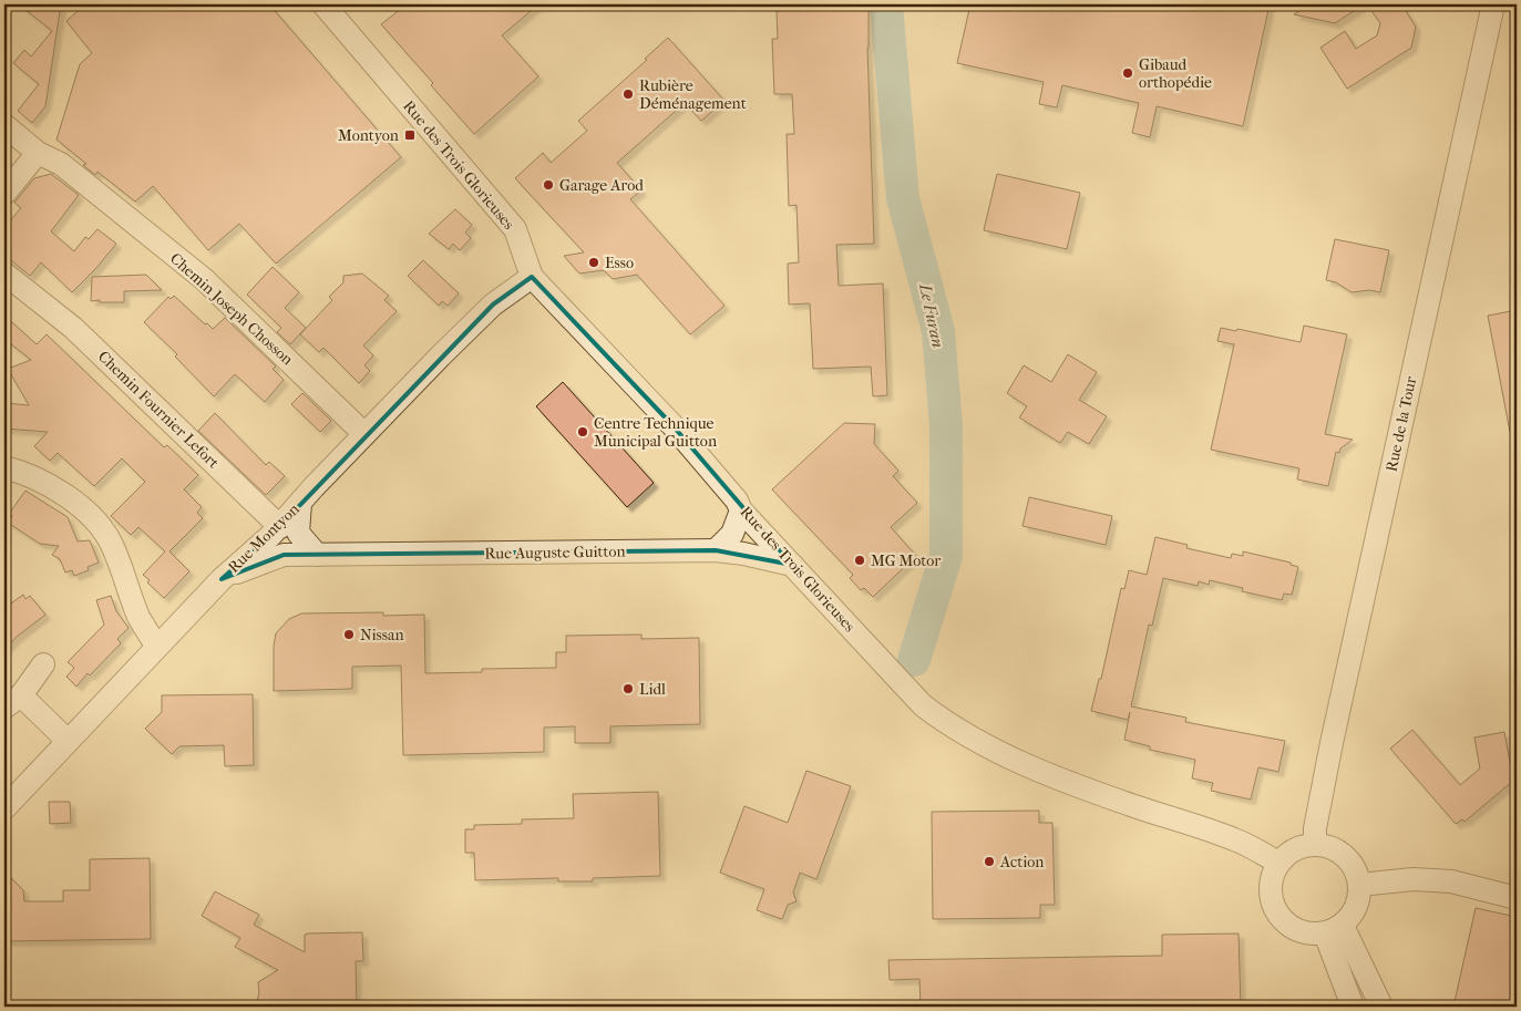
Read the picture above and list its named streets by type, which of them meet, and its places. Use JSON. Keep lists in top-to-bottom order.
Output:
{
  "streets": {
    "street": [
      "Rue des Trois Glorieuses",
      "Chemin Joseph Chosson",
      "Chemin Fournier Lefort",
      "Rue de la Tour",
      "Rue Montyon",
      "Rue Auguste Guitton"
    ]
  },
  "crossings": [
    ["Rue des Trois Glorieuses", "Rue de la Tour"],
    ["Rue des Trois Glorieuses", "Rue Montyon"],
    ["Rue des Trois Glorieuses", "Rue Auguste Guitton"],
    ["Chemin Joseph Chosson", "Rue Montyon"],
    ["Chemin Fournier Lefort", "Rue Montyon"],
    ["Rue Montyon", "Rue Auguste Guitton"]
  ],
  "water": ["Le Furan"],
  "places": {
    "other": [
      "Gibaud orthopédie",
      "Rubière Déménagement",
      "Garage Arod",
      "Esso",
      "Centre Technique Municipal Guitton",
      "MG Motor",
      "Nissan",
      "Lidl",
      "Action"
    ],
    "transit": ["Montyon"]
  }
}
